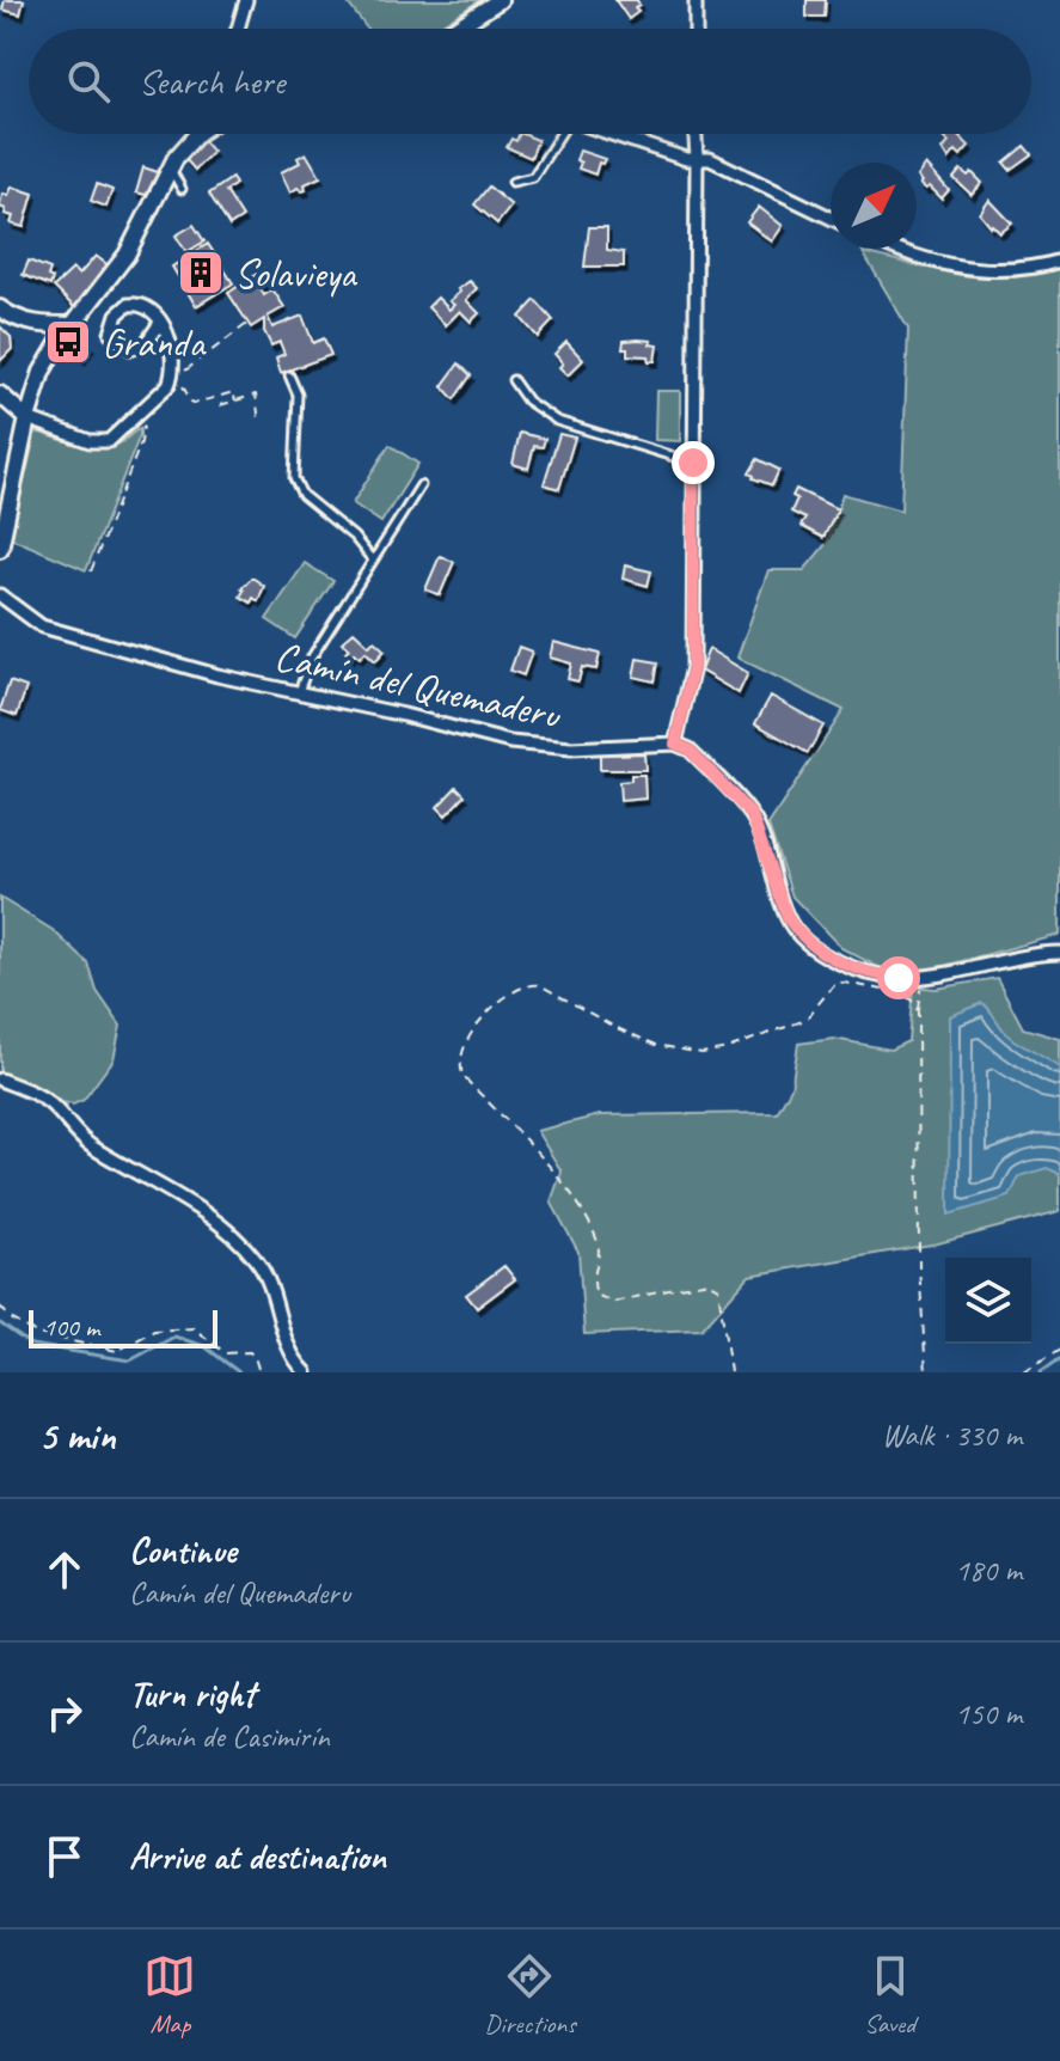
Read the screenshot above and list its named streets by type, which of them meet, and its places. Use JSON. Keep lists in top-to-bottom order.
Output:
{
  "streets": {
    "street": ["Camín del Quemaderu"]
  },
  "places": {
    "building": ["Solavieya"],
    "bus stop": ["Granda"]
  },
  "scale_bar": "100 m",
  "north": "top right",
  "page": {
    "search": "Search here",
    "scale": "100 m",
    "heading": ["5 min", "Walk · 330 m"],
    "list": [
      ["Continue", "Camín del Quemaderu", "180 m"],
      ["Turn right", "Camín de Casimirín", "150 m"],
      "Arrive at destination"
    ],
    "nav": ["Map", "Directions", "Saved"]
  }
}
